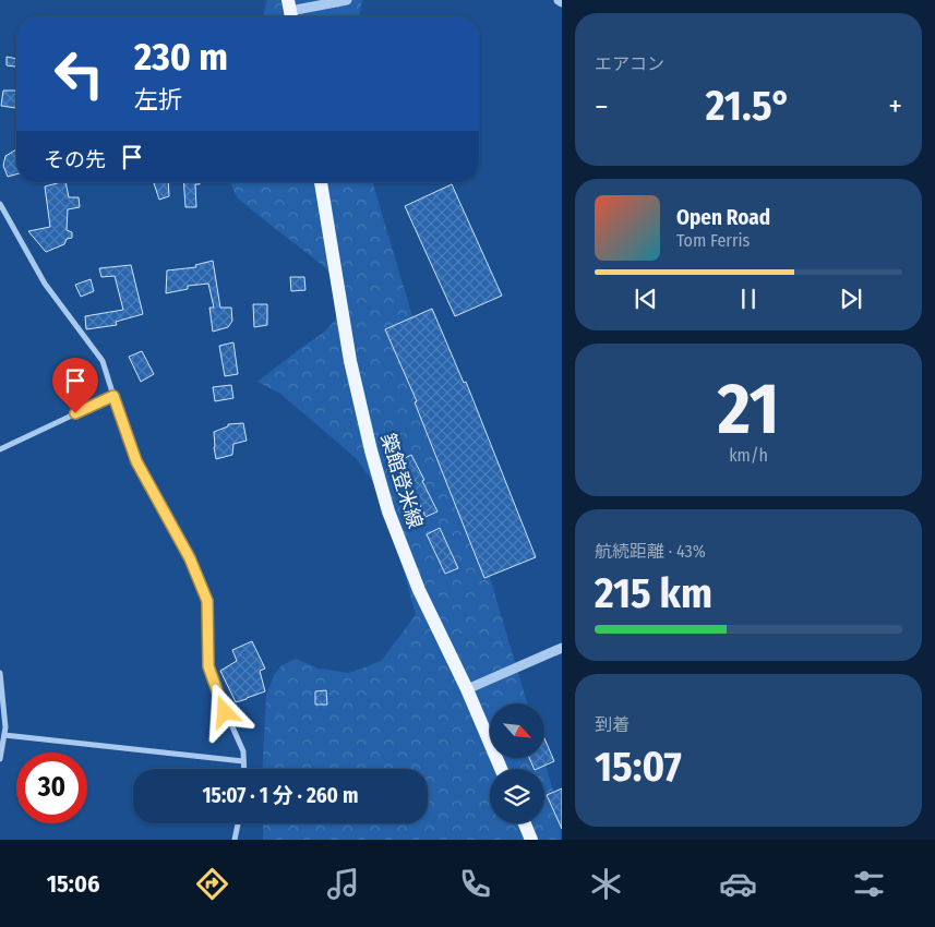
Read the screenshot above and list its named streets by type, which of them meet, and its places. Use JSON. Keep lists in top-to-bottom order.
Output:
{
  "streets": {
    "main road": ["築館登米線"]
  },
  "north": "bottom right",
  "page": {
    "tile": [
      "エアコン",
      ["21", "km/h"],
      ["航続距離 · 43%", "215 km"],
      ["到着", "15:07"]
    ],
    "turn": ["230 m", "左折"],
    "heat": ["−", "21.5°", "+"],
    "then": "その先",
    "song": ["Open Road", "Tom Ferris"],
    "limit": "30",
    "trip": "15:07 · 1 分 · 260 m",
    "tabs": "15:06"
  }
}
